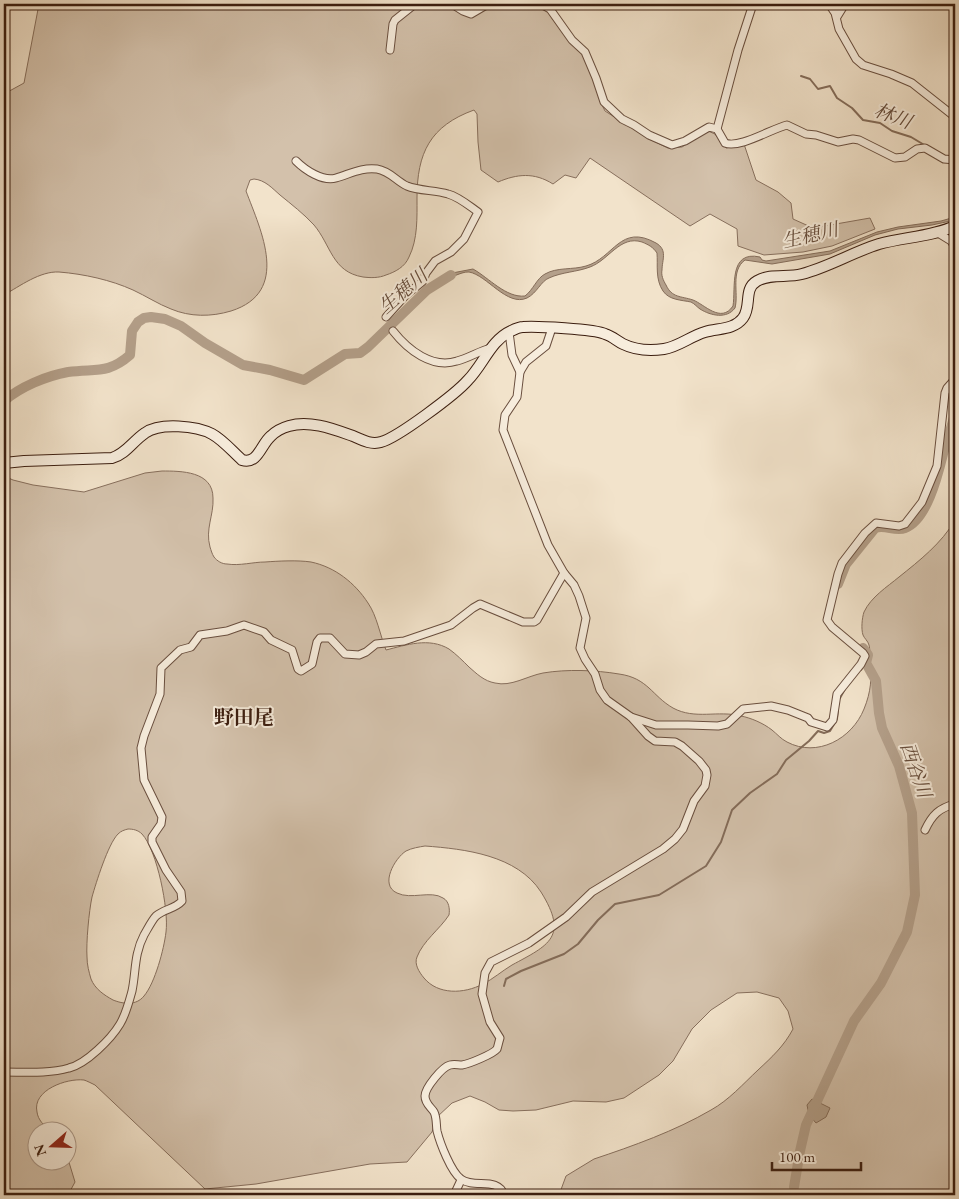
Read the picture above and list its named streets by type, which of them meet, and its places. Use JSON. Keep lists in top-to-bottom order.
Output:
{
  "districts": ["野田尾"],
  "water": ["林川", "生穂川", "西谷川"],
  "scale_bar": "100 m",
  "north": "left"
}
